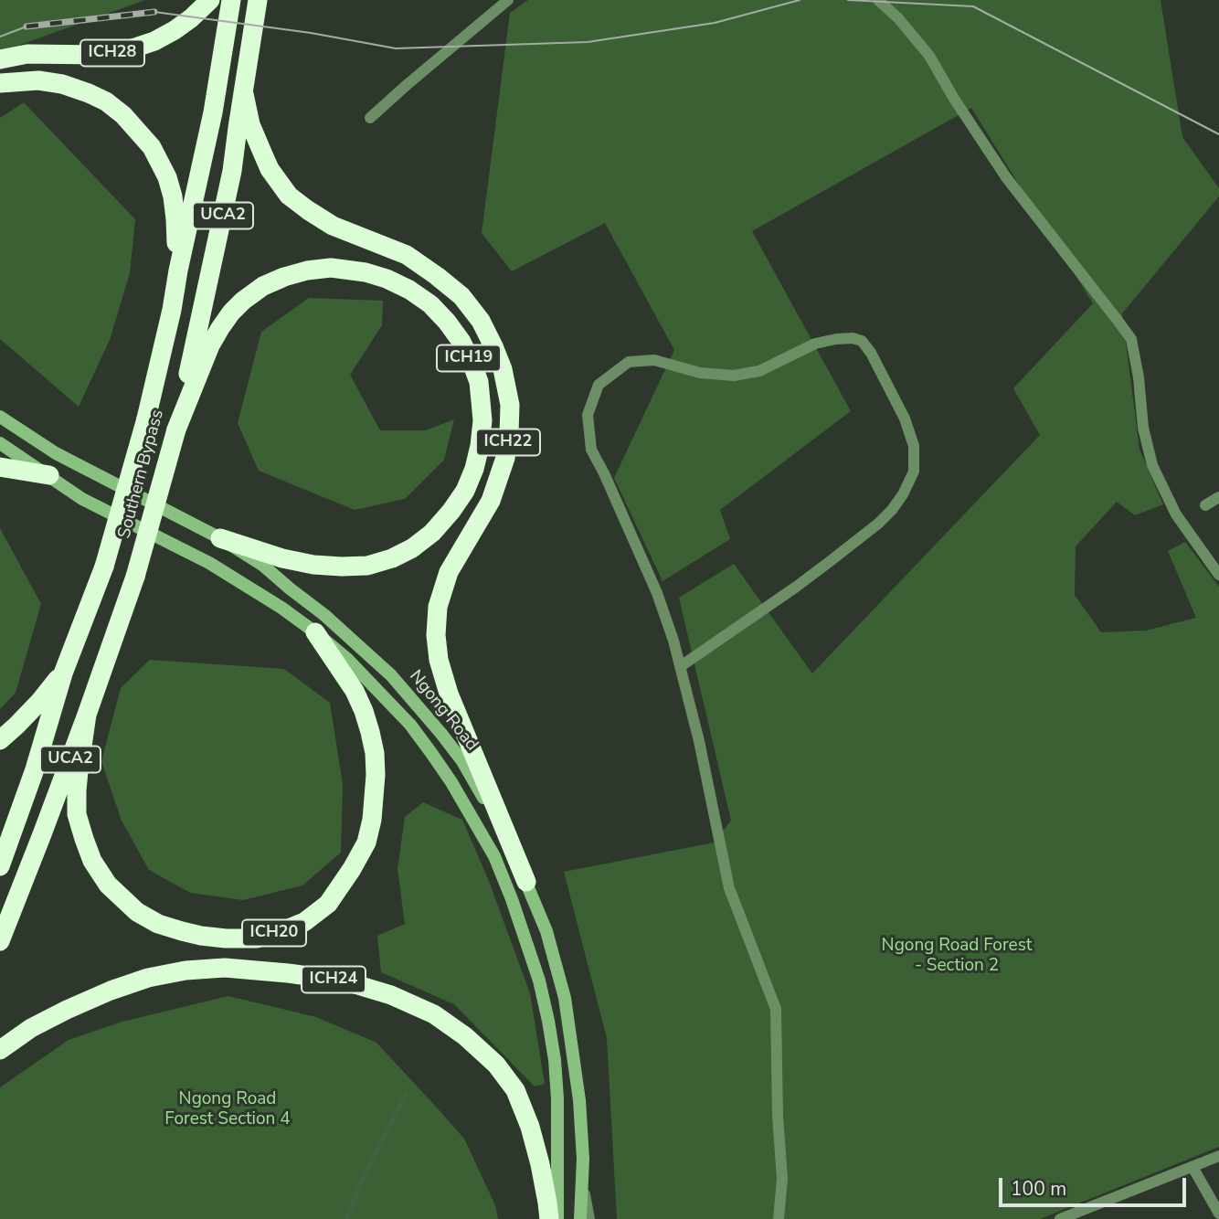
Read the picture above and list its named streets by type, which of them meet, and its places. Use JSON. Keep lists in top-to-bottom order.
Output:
{
  "streets": {
    "highway": [
      "ICH28",
      "UCA2",
      "ICH19",
      "ICH22",
      "Southern Bypass",
      "ICH20",
      "ICH24"
    ],
    "main road": ["Ngong Road"]
  },
  "crossings": [
    ["ICH19", "Southern Bypass"],
    ["ICH19", "Ngong Road"],
    ["ICH22", "Southern Bypass"],
    ["ICH22", "Ngong Road"],
    ["Southern Bypass", "ICH20"],
    ["Ngong Road", "ICH20"]
  ],
  "parks": ["Ngong Road Forest - Section 2", "Ngong Road Forest Section 4"],
  "scale_bar": "100 m"
}
